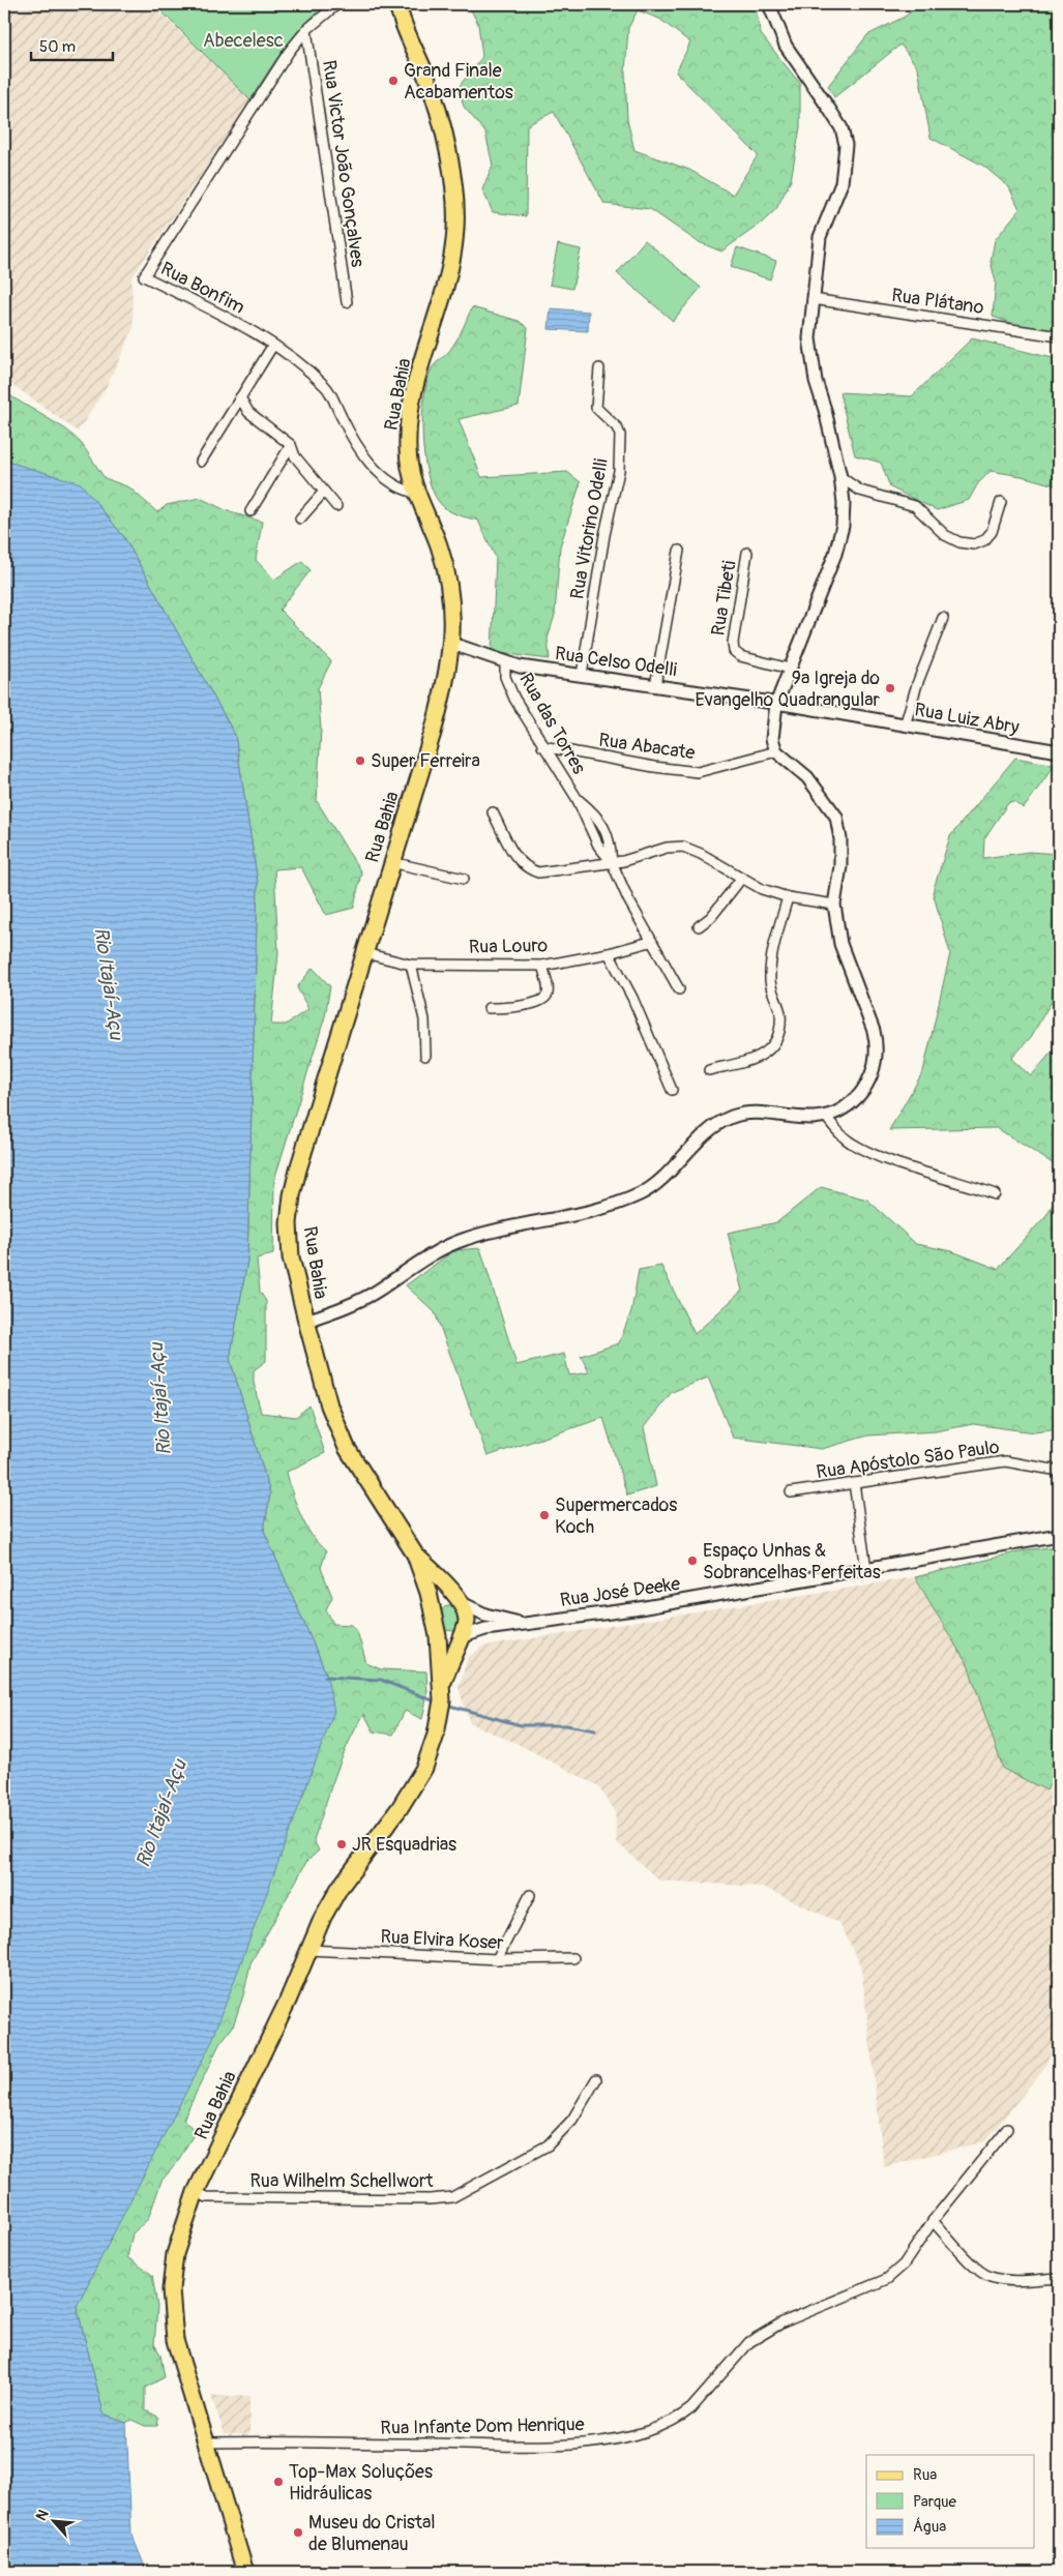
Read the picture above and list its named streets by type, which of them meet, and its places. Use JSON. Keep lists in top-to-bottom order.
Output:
{
  "streets": {
    "main road": ["Rua Bahia"],
    "street": [
      "Rua Victor João Gonçalves",
      "Rua Bonfim",
      "Rua Plátano",
      "Rua Vitorino Odelli",
      "Rua Tibeti",
      "Rua Celso Odelli",
      "Rua Luiz Abry",
      "Rua das Torres",
      "Rua Abacate",
      "Rua Louro",
      "Rua Apóstolo São Paulo",
      "Rua José Deeke",
      "Rua Elvira Koser",
      "Rua Wilhelm Schellwort",
      "Rua Infante Dom Henrique"
    ]
  },
  "crossings": [
    ["Rua Victor João Gonçalves", "Rua Bonfim"],
    ["Rua Bonfim", "Rua Bahia"],
    ["Rua Bahia", "Rua Celso Odelli"],
    ["Rua Bahia", "Rua Louro"],
    ["Rua Bahia", "Rua José Deeke"],
    ["Rua Bahia", "Rua Elvira Koser"],
    ["Rua Bahia", "Rua Wilhelm Schellwort"],
    ["Rua Bahia", "Rua Infante Dom Henrique"],
    ["Rua Vitorino Odelli", "Rua Celso Odelli"],
    ["Rua Celso Odelli", "Rua Luiz Abry"],
    ["Rua Celso Odelli", "Rua das Torres"],
    ["Rua das Torres", "Rua Abacate"],
    ["Rua das Torres", "Rua Louro"]
  ],
  "water": ["Rio Itajaí-Açu"],
  "parks": ["Abecelesc"],
  "places": [
    "Grand Finale Acabamentos",
    "9ª Igreja do Evangelho Quadrangular",
    "Super Ferreira",
    "Supermercados Koch",
    "Espaço Unhas & Sobrancelhas Perfeitas",
    "JR Esquadrias",
    "Top-Max Soluções Hidráulicas",
    "Museu do Cristal de Blumenau"
  ],
  "legend": ["Rua", "Parque", "Água"],
  "scale_bar": "50 m",
  "north": "top left"
}
